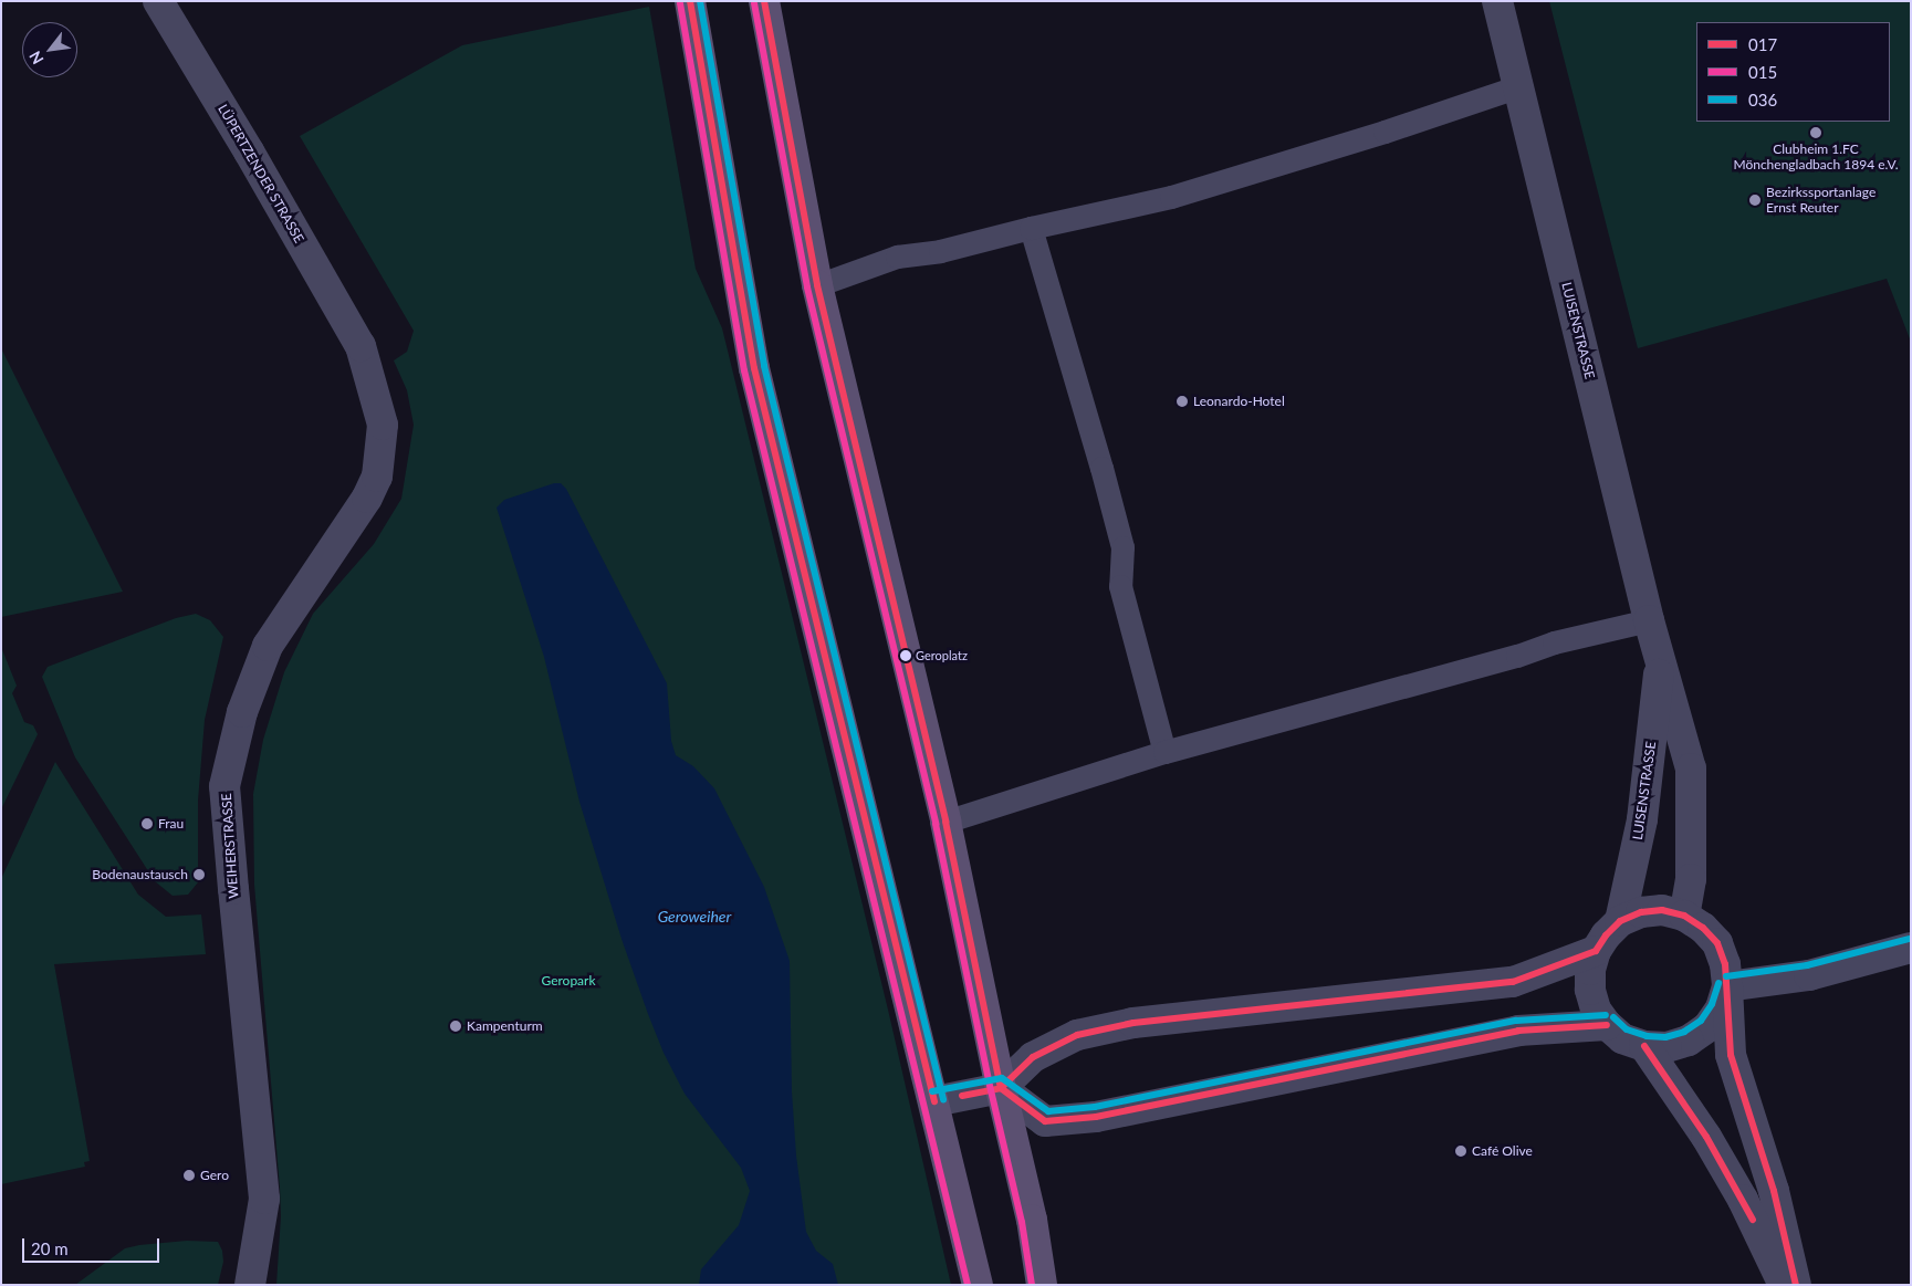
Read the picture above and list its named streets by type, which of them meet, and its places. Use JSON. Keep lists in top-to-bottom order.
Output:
{
  "streets": {
    "street": ["LÜPERTZENDER STRASSE", "LUISENSTRASSE", "WEIHERSTRASSE"]
  },
  "crossings": [
    ["LÜPERTZENDER STRASSE", "WEIHERSTRASSE"]
  ],
  "water": ["Geroweiher"],
  "parks": ["Geropark"],
  "places": [
    "Clubheim 1.FC Mönchengladbach 1894 e.V.",
    "Bezirkssportanlage Ernst Reuter",
    "Leonardo-Hotel",
    "Geroplatz",
    "Frau",
    "Bodenaustausch",
    "Kampenturm",
    "Café Olive",
    "Gero"
  ],
  "lines": ["transit line 017", "transit line 036", "transit line 015"],
  "legend": ["017", "015", "036"],
  "scale_bar": "20 m",
  "north": "bottom left"
}
